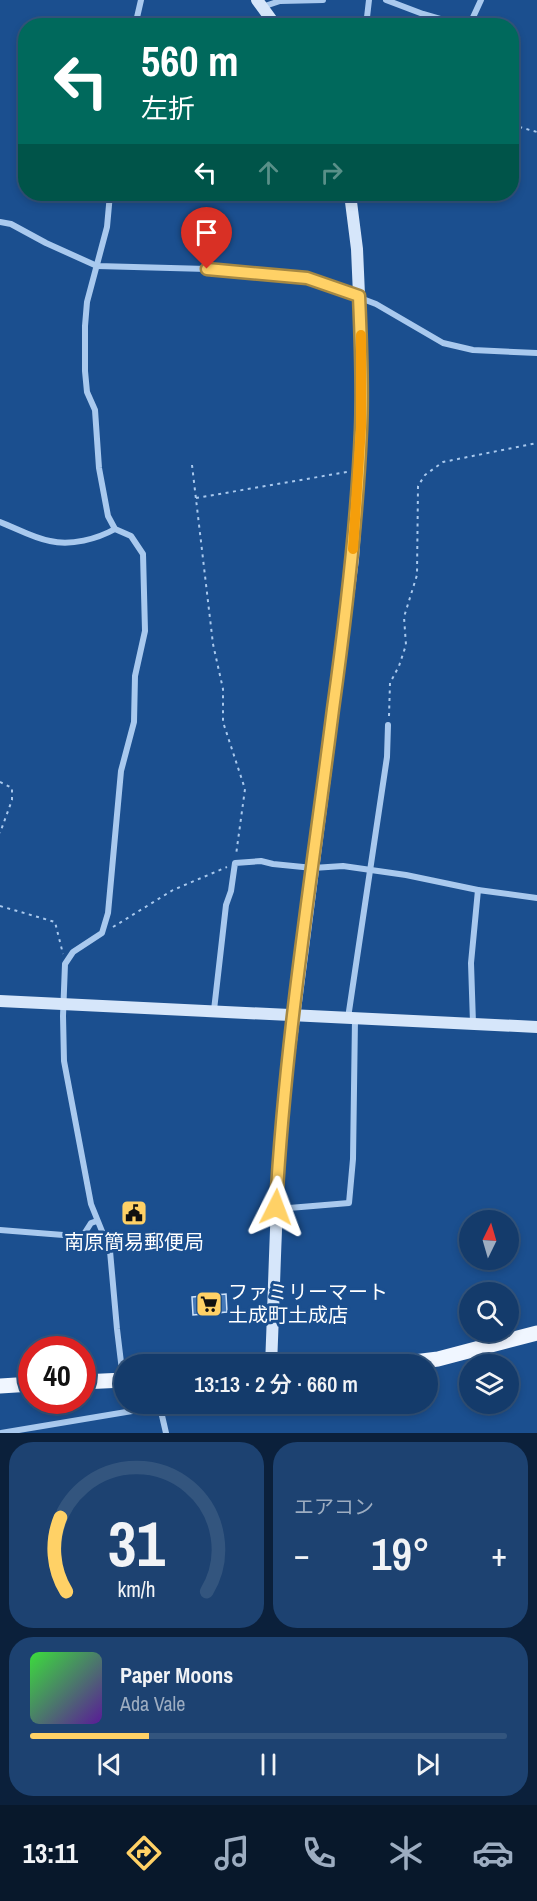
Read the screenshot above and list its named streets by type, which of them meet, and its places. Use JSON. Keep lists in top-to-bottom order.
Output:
{
  "places": {
    "public building": ["南原簡易郵便局"],
    "supermarket": ["ファミリーマート 土成町土成店"]
  },
  "north": "top",
  "page": {
    "turn": ["560 m", "左折"],
    "limit": "40",
    "trip": "13:13 · 2 分 · 660 m",
    "tile": "エアコン",
    "heat": ["−", "19°", "+"],
    "song": ["Paper Moons", "Ada Vale"],
    "tabs": "13:11",
    "gauge": ["31", "km/h"]
  }
}
